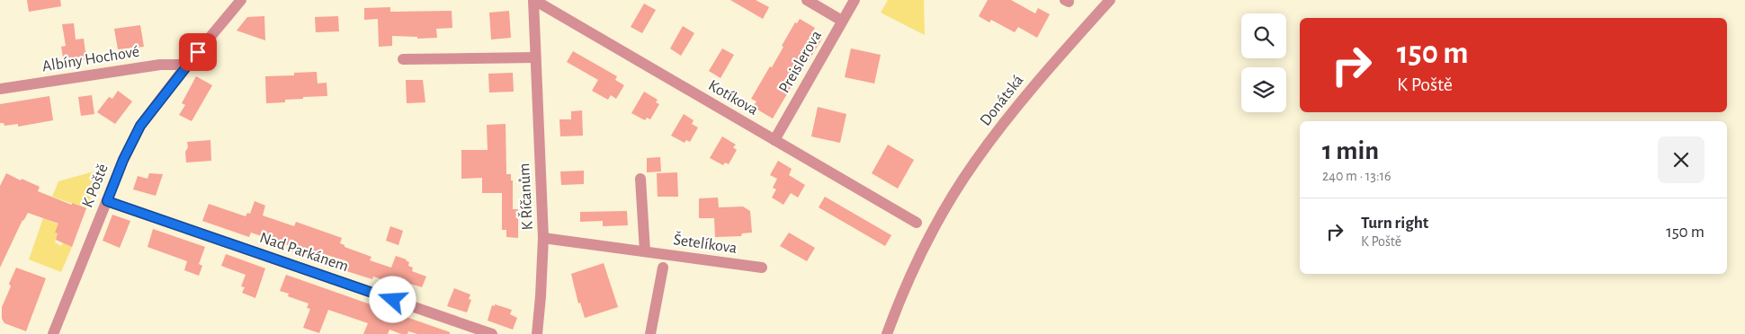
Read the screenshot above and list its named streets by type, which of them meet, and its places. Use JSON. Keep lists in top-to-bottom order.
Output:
{
  "streets": {
    "street": [
      "Albíny Hochové",
      "Preislerova",
      "Kotíkova",
      "Donátská",
      "K Poště",
      "K Říčanům",
      "Šetelíkova",
      "Nad Parkánem"
    ]
  },
  "crossings": [
    ["Albíny Hochové", "K Poště"],
    ["Preislerova", "Kotíkova"],
    ["Kotíkova", "K Říčanům"],
    ["K Poště", "Nad Parkánem"],
    ["K Říčanům", "Šetelíkova"]
  ],
  "page": {
    "turn": ["150 m", "K Poště"],
    "heading": ["1 min", "240 m · 13:16"],
    "list": [
      {
        "name": "Turn right",
        "note": "K Poště",
        "value": "150 m"
      }
    ]
  }
}
